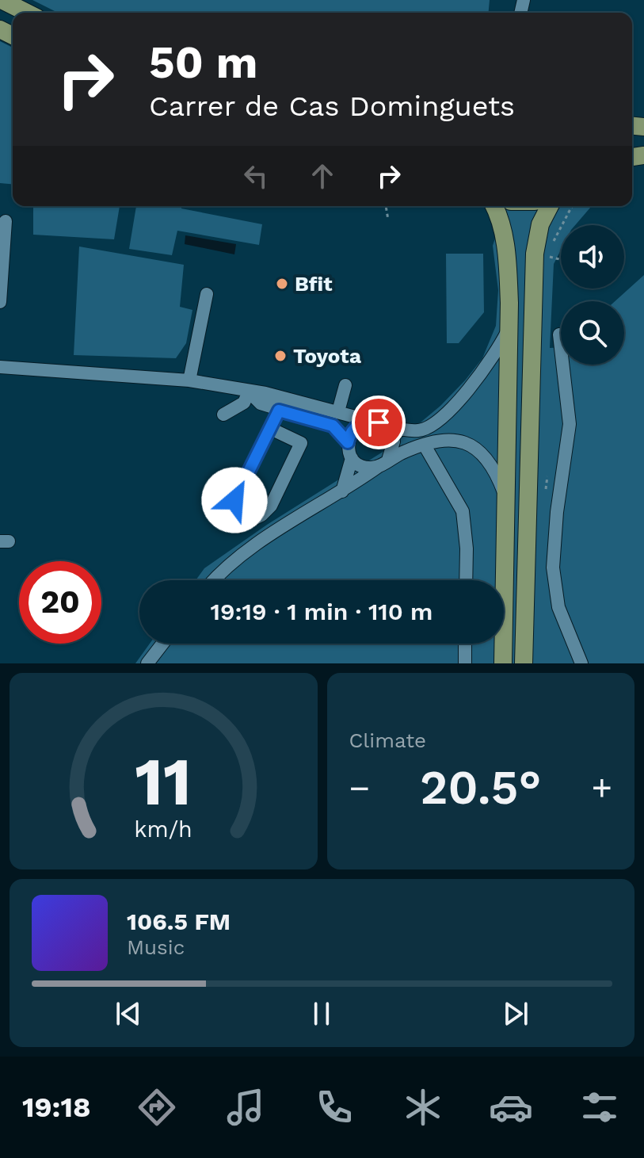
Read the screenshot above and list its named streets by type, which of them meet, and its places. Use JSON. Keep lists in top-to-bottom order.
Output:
{
  "places": ["Bfit", "Toyota"],
  "page": {
    "turn": ["50 m", "Carrer de Cas Dominguets"],
    "limit": "20",
    "trip": "19:19 · 1 min · 110 m",
    "tile": "Climate",
    "heat": ["−", "20.5°", "+"],
    "song": ["106.5 FM", "Music"],
    "tabs": "19:18",
    "gauge": ["11", "km/h"]
  }
}
